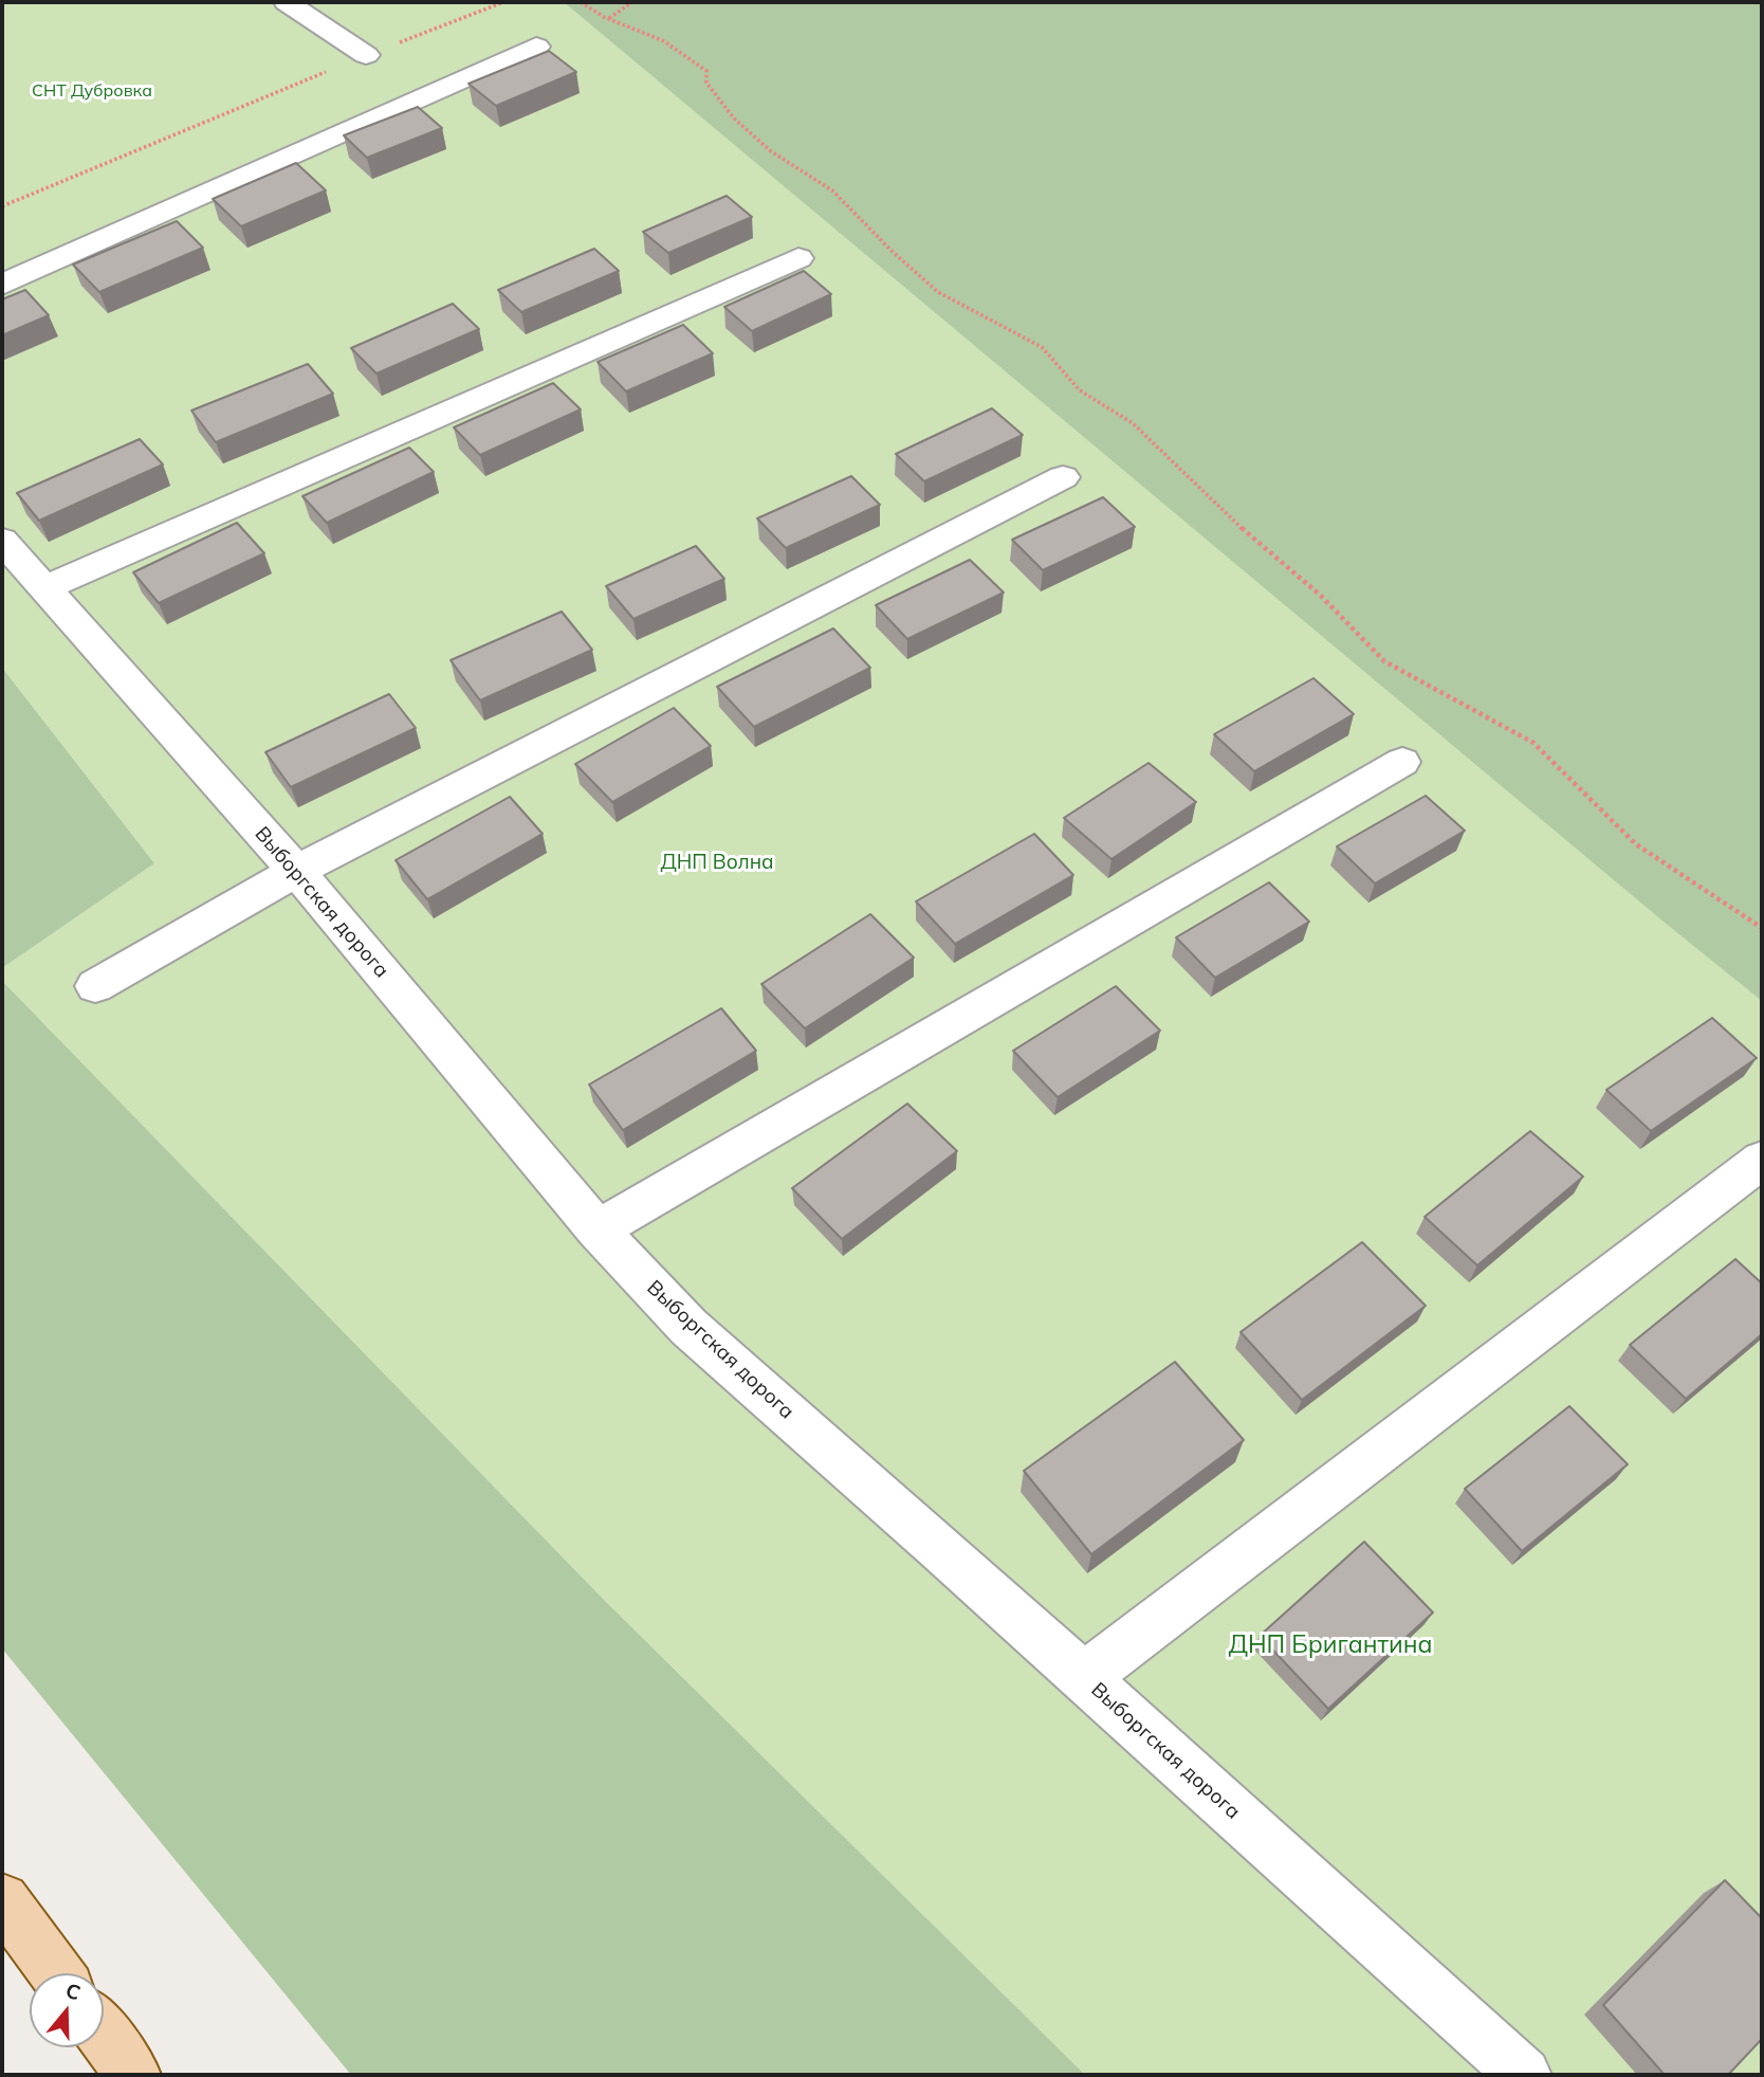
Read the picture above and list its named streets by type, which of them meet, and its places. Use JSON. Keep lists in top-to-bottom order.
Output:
{
  "streets": {
    "street": ["Выборгская дорога"]
  },
  "parks": ["СНТ Дубровка", "ДНП Волна", "ДНП Бригантина"],
  "north": "top"
}
